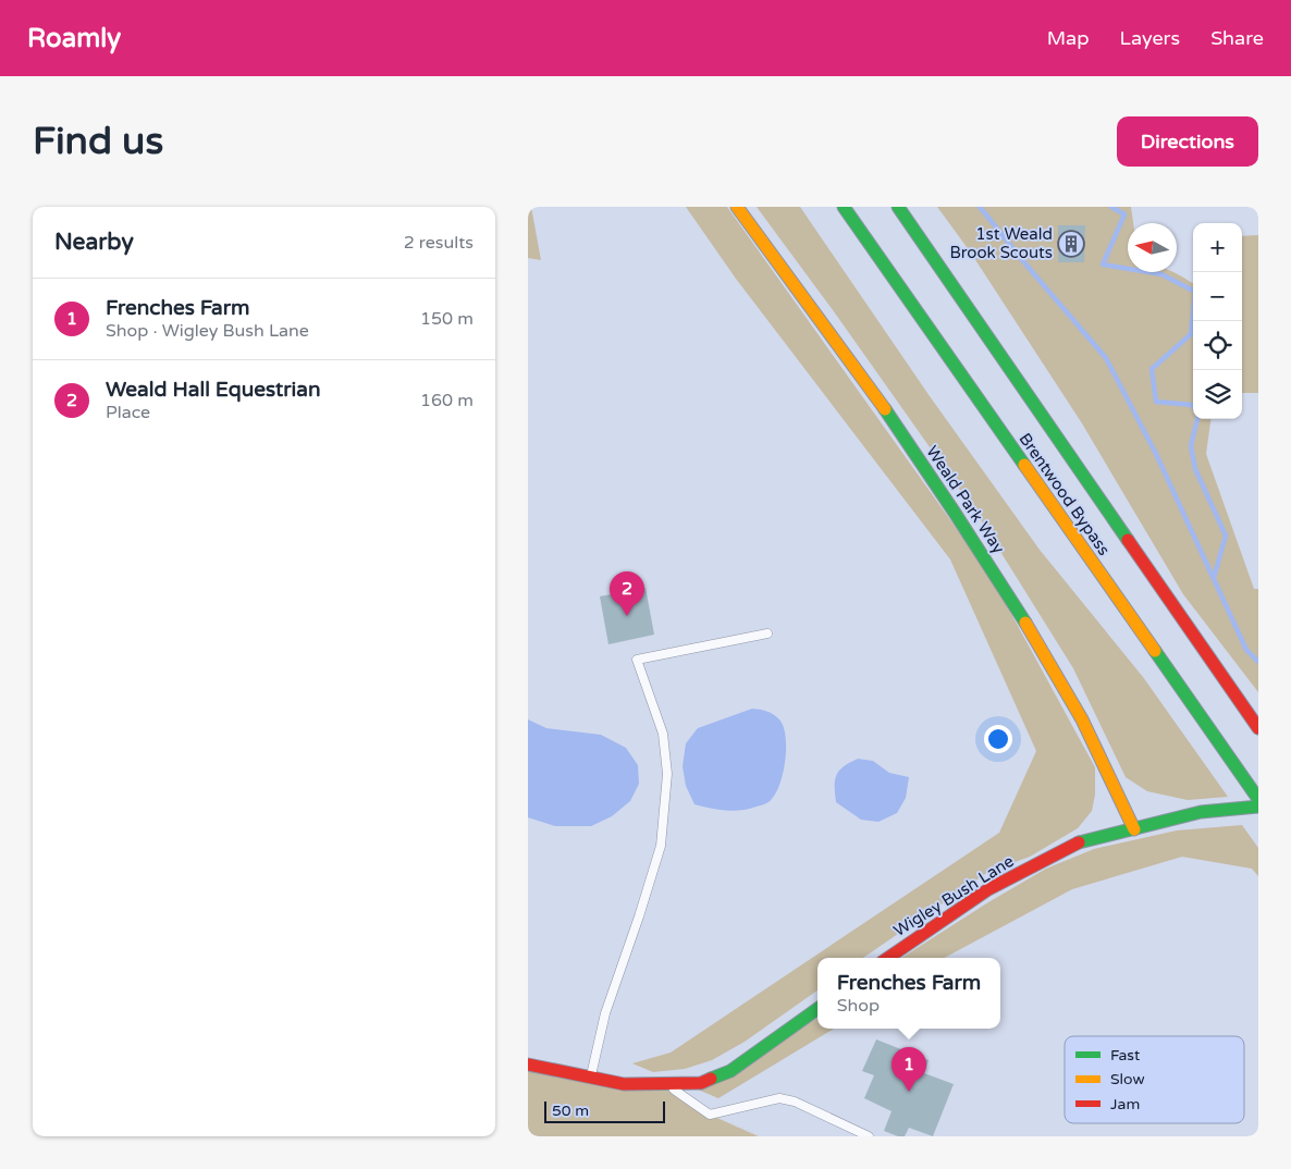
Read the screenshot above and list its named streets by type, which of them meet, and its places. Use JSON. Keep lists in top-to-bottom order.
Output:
{
  "streets": {
    "main road": ["Brentwood Bypass", "Weald Park Way", "Wigley Bush Lane"]
  },
  "crossings": [
    ["Weald Park Way", "Wigley Bush Lane"]
  ],
  "places": {
    "building": ["1st Weald Brook Scouts"]
  },
  "legend": ["Fast", "Slow", "Jam"],
  "scale_bar": "50 m",
  "north": "left",
  "page": {
    "header": "Roamly",
    "nav": ["Map", "Layers", "Share"],
    "buttons": "Directions",
    "title": "Find us",
    "heading": ["Nearby", "2 results"],
    "map_buttons": ["+", "−"],
    "list": [
      {
        "mark": "1",
        "name": "Frenches Farm",
        "note": "Shop · Wigley Bush Lane",
        "value": "150 m"
      },
      {
        "mark": "2",
        "name": "Weald Hall Equestrian",
        "note": "Place",
        "value": "160 m"
      }
    ],
    "pins": ["2", "1"],
    "popup": ["Frenches Farm", "Shop"],
    "scale": "50 m"
  }
}
